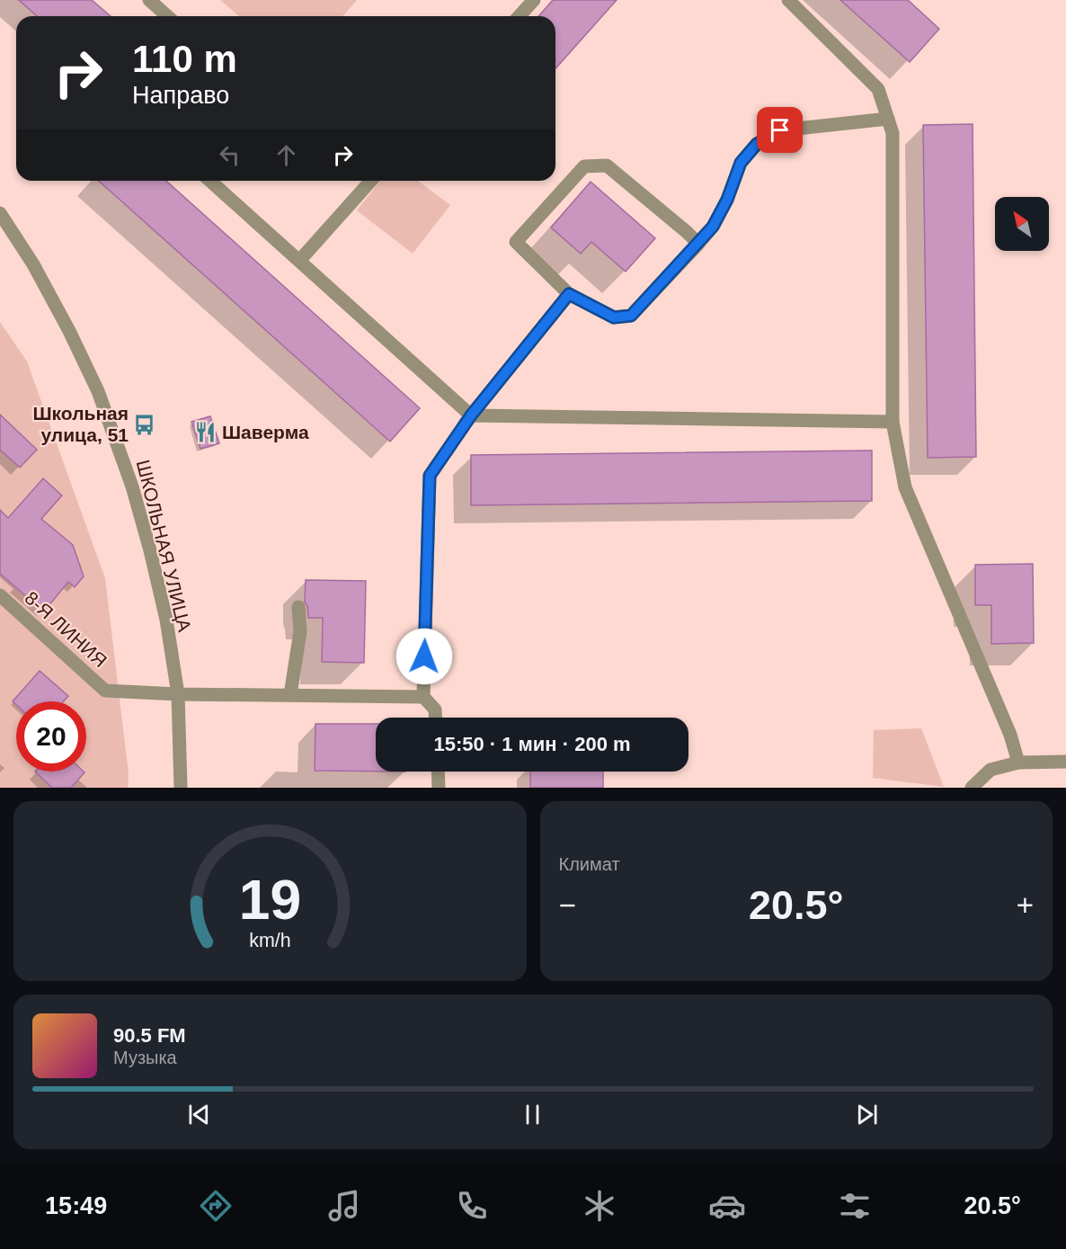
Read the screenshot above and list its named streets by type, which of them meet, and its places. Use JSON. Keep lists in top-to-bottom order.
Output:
{
  "streets": {
    "street": ["ШКОЛЬНАЯ УЛИЦА", "8-Я ЛИНИЯ"]
  },
  "crossings": [
    ["ШКОЛЬНАЯ УЛИЦА", "8-Я ЛИНИЯ"]
  ],
  "places": {
    "bus stop": ["Школьная улица, 51"],
    "restaurant": ["Шаверма"]
  },
  "north": "top left",
  "page": {
    "turn": ["110 m", "Направо"],
    "limit": "20",
    "trip": "15:50 · 1 мин · 200 m",
    "tile": "Климат",
    "heat": ["−", "20.5°", "+"],
    "song": ["90.5 FM", "Музыка"],
    "tabs": ["15:49", "20.5°"],
    "gauge": ["19", "km/h"]
  }
}
